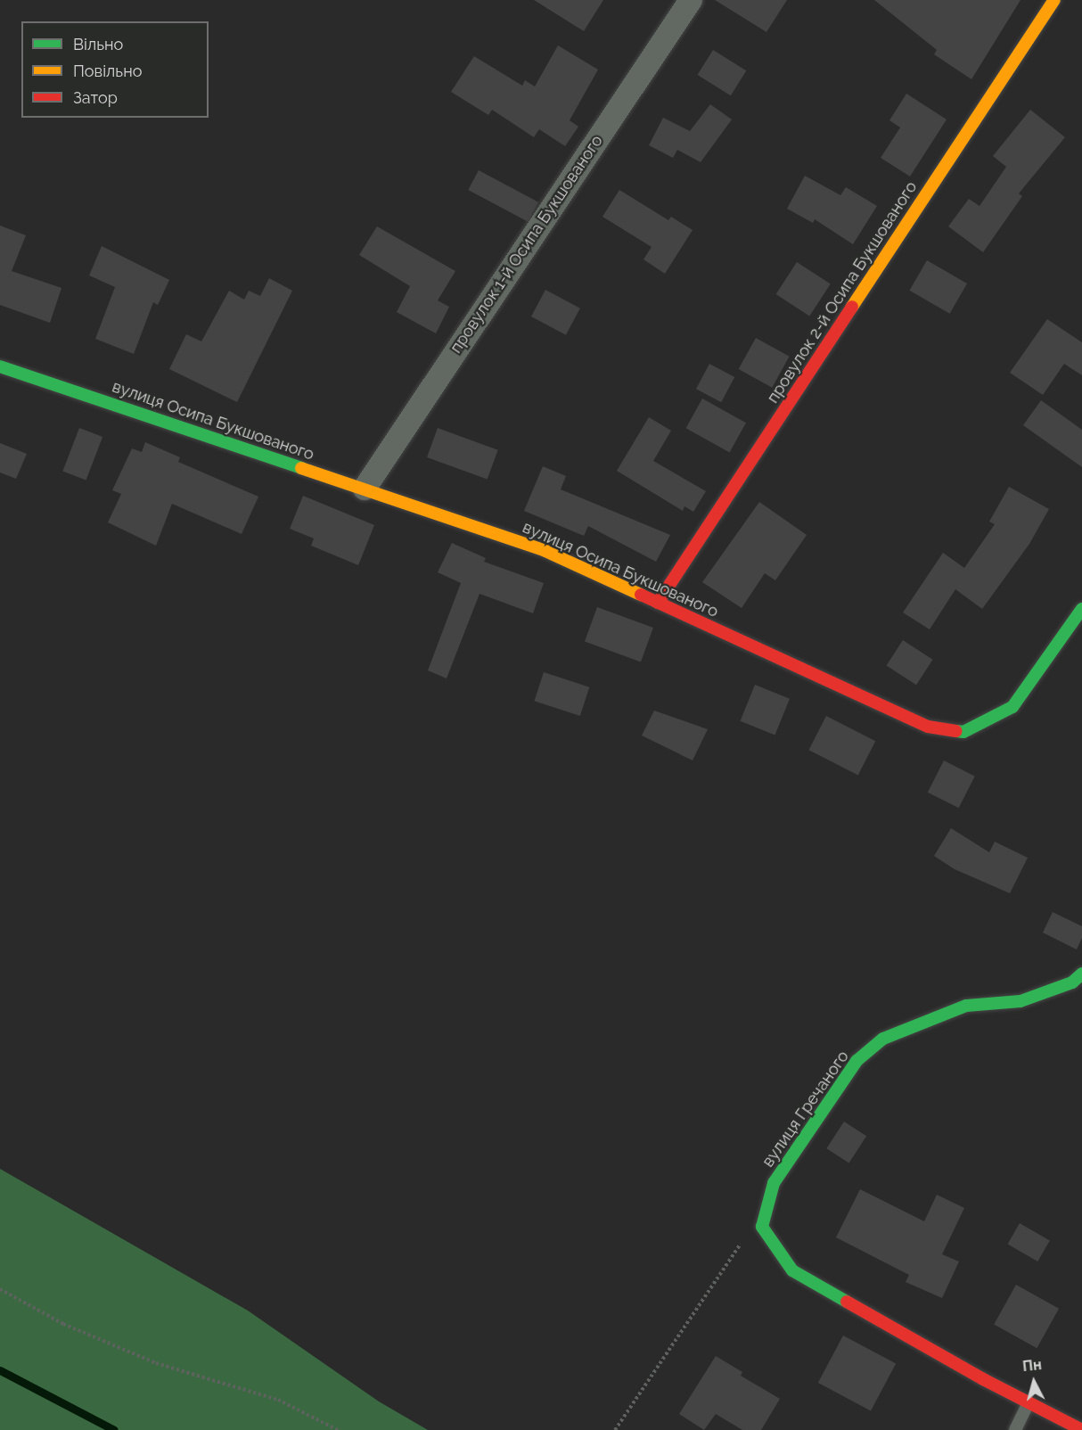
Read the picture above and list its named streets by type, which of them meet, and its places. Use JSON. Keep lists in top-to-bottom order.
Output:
{
  "streets": {
    "street": [
      "провулок 1-й Осипа Букшованого",
      "провулок 2-й Осипа Букшованого",
      "вулиця Осипа Букшованого",
      "вулиця Гречаного"
    ]
  },
  "crossings": [
    ["провулок 1-й Осипа Букшованого", "вулиця Осипа Букшованого"],
    ["провулок 2-й Осипа Букшованого", "вулиця Осипа Букшованого"]
  ],
  "legend": ["Вільно", "Повільно", "Затор"],
  "north": "top"
}
